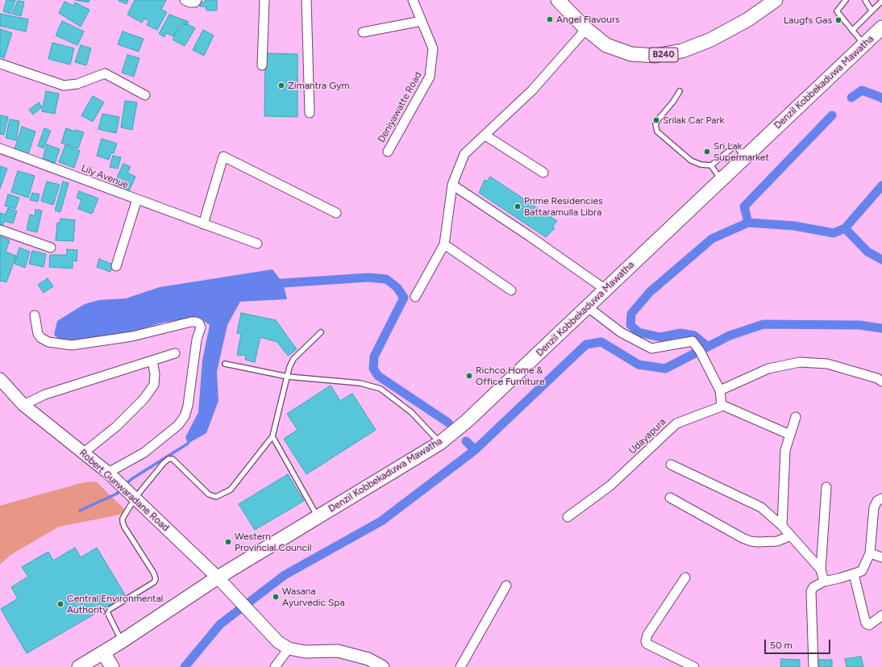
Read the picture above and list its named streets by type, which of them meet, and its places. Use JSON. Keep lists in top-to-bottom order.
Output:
{
  "streets": {
    "main road": ["B240", "Denzil Kobbekaduwa Mawatha"],
    "street": [
      "Deniyawatte Road",
      "Lily Avenue",
      "Udayapura",
      "Robert Gunwaradane Road"
    ]
  },
  "crossings": [
    ["Denzil Kobbekaduwa Mawatha", "Robert Gunwaradane Road"]
  ],
  "places": [
    "Angel Flavours",
    "Laugfs Gas",
    "Zimantra Gym",
    "Srilak Car Park",
    "Sri Lak Supermarket",
    "Prime Residencies Battaramulla Libra",
    "Richco Home & Office Furniture",
    "Western Provincial Council",
    "Wasana Ayurvedic Spa",
    "Central Environmental Authority"
  ],
  "scale_bar": "50 m"
}
